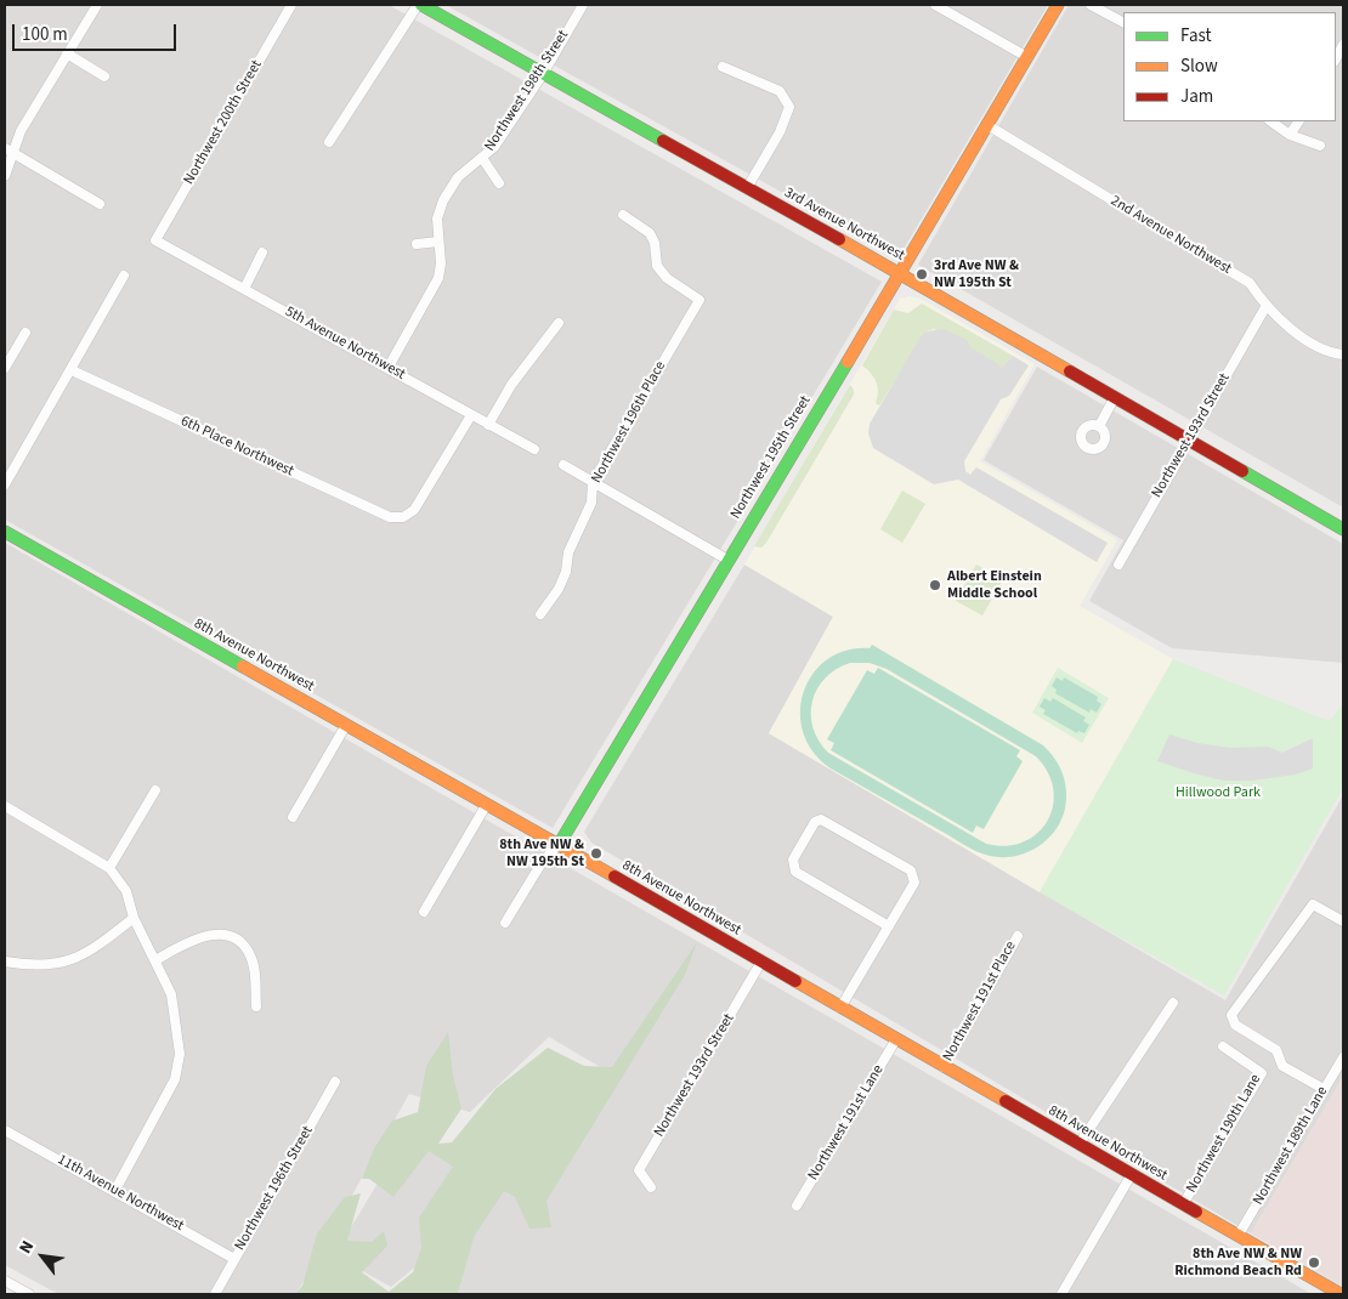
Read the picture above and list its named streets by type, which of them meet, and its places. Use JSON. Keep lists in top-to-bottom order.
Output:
{
  "streets": {
    "street": [
      "Northwest 198th Street",
      "Northwest 200th Street",
      "3rd Avenue Northwest",
      "2nd Avenue Northwest",
      "5th Avenue Northwest",
      "Northwest 196th Place",
      "Northwest 193rd Street",
      "6th Place Northwest",
      "Northwest 195th Street",
      "8th Avenue Northwest",
      "Northwest 191st Place",
      "Northwest 191st Lane",
      "Northwest 190th Lane",
      "Northwest 189th Lane",
      "Northwest 196th Street",
      "11th Avenue Northwest"
    ]
  },
  "crossings": [
    ["Northwest 198th Street", "3rd Avenue Northwest"],
    ["Northwest 198th Street", "5th Avenue Northwest"],
    ["Northwest 200th Street", "5th Avenue Northwest"],
    ["3rd Avenue Northwest", "Northwest 193rd Street"],
    ["3rd Avenue Northwest", "Northwest 195th Street"],
    ["2nd Avenue Northwest", "Northwest 193rd Street"],
    ["2nd Avenue Northwest", "Northwest 195th Street"],
    ["5th Avenue Northwest", "6th Place Northwest"],
    ["Northwest 193rd Street", "8th Avenue Northwest"],
    ["Northwest 195th Street", "8th Avenue Northwest"],
    ["8th Avenue Northwest", "Northwest 191st Place"],
    ["8th Avenue Northwest", "Northwest 191st Lane"],
    ["8th Avenue Northwest", "Northwest 190th Lane"],
    ["8th Avenue Northwest", "Northwest 189th Lane"],
    ["Northwest 196th Street", "11th Avenue Northwest"]
  ],
  "parks": ["Hillwood Park"],
  "places": [
    "3rd Ave NW & NW 195th St",
    "Albert Einstein Middle School",
    "8th Ave NW & NW 195th St",
    "8th Ave NW & NW Richmond Beach Rd"
  ],
  "legend": ["Fast", "Slow", "Jam"],
  "scale_bar": "100 m",
  "north": "top left"
}
